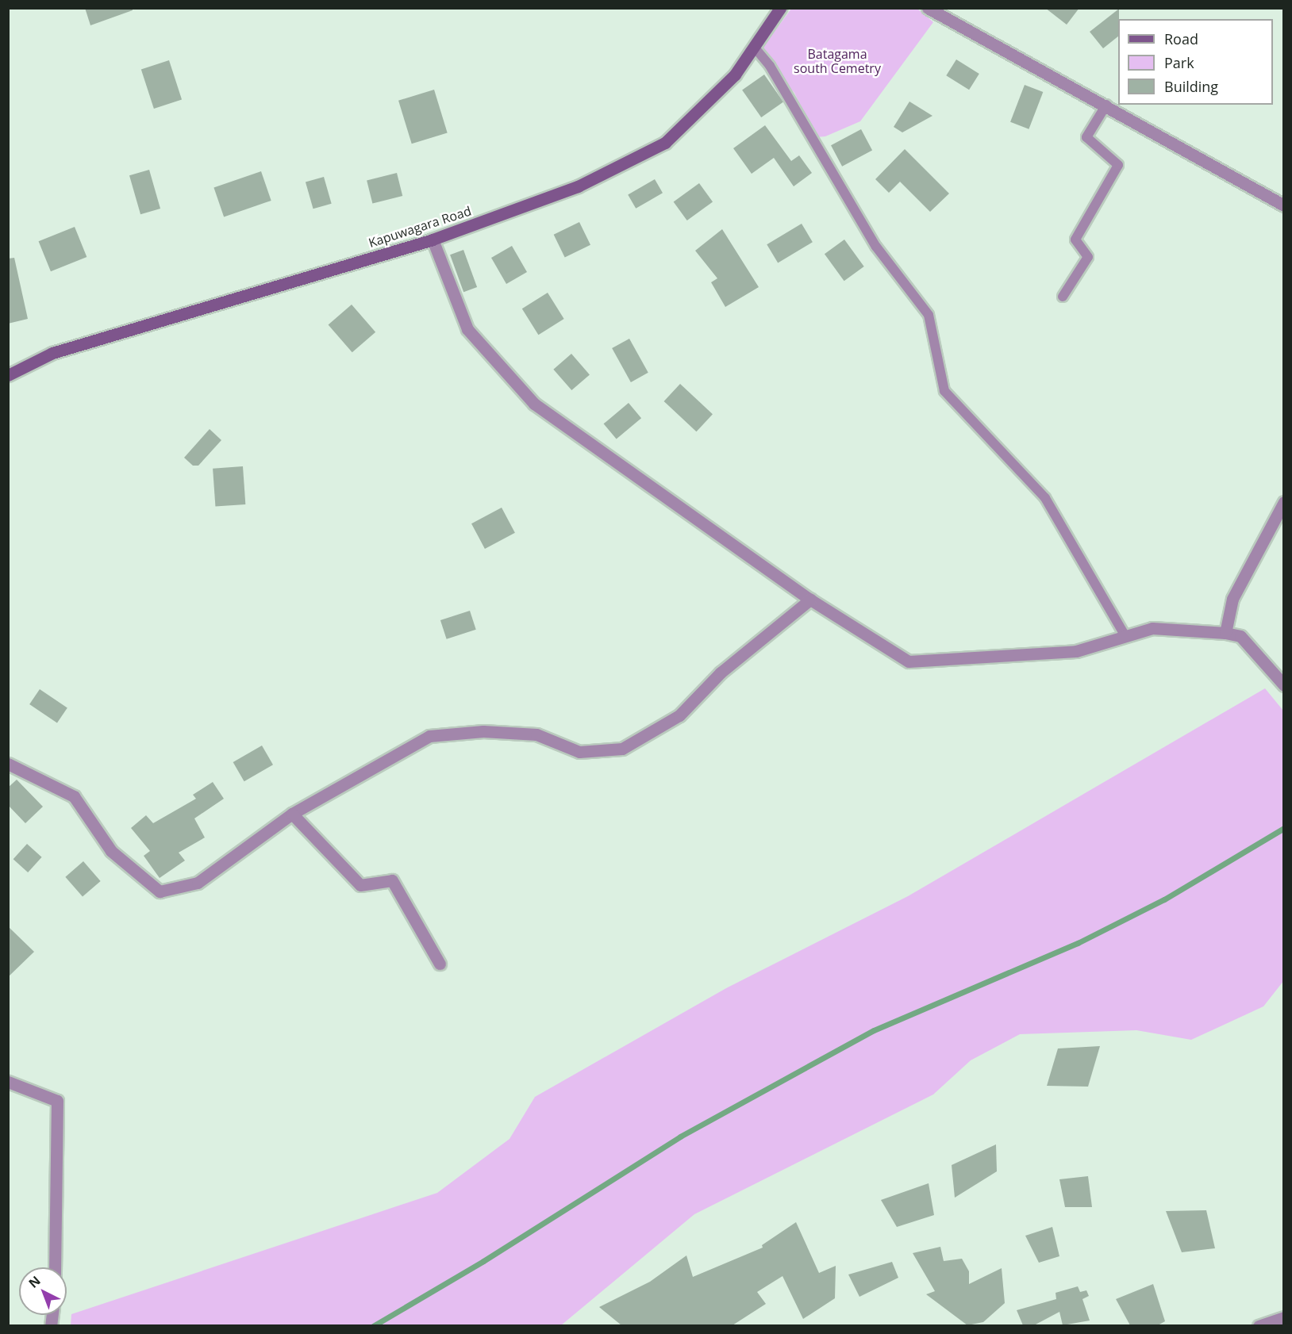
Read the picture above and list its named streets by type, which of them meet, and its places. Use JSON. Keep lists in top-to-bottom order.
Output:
{
  "streets": {
    "street": ["Kapuwagara Road"]
  },
  "parks": ["Batagama south Cemetry"],
  "legend": ["Road", "Park", "Building"],
  "north": "top left"
}
